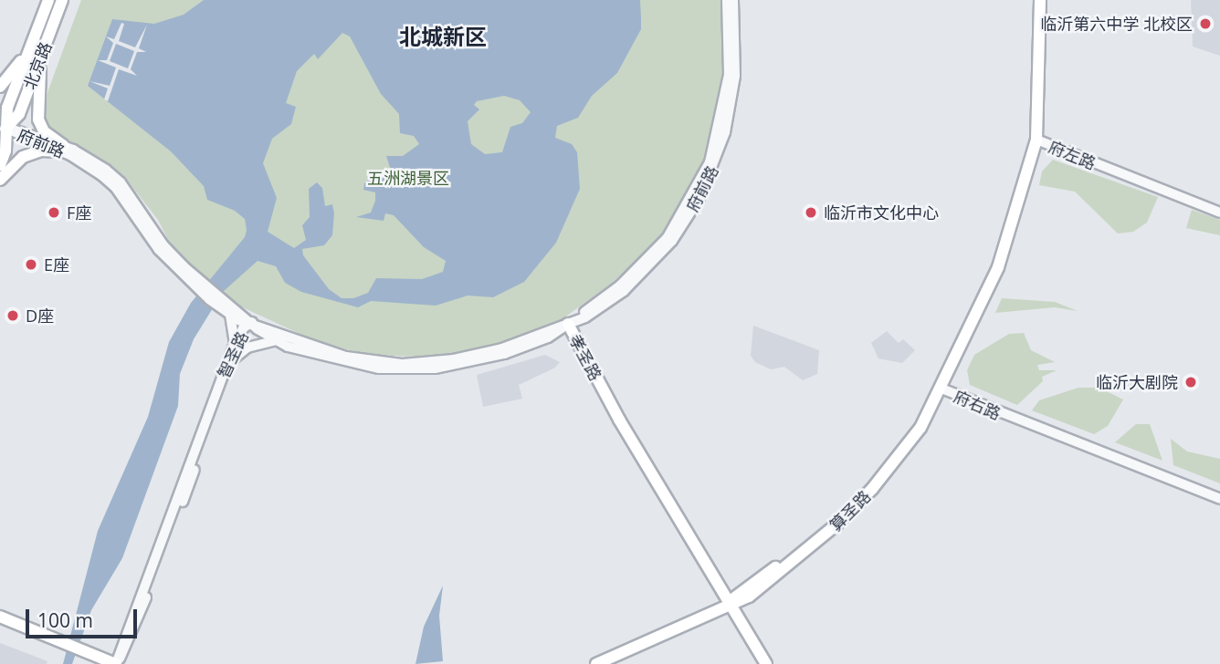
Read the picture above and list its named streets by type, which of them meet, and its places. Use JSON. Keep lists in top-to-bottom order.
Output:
{
  "streets": {
    "main road": ["北京路", "孝圣路", "算圣路"],
    "street": [
      "府前路",
      "府左路",
      "智圣路",
      "府右路"
    ]
  },
  "crossings": [
    ["北京路", "府前路"],
    ["府前路", "智圣路"],
    ["府前路", "孝圣路"],
    ["府左路", "算圣路"],
    ["孝圣路", "算圣路"],
    ["府右路", "算圣路"]
  ],
  "districts": ["北城新区"],
  "parks": ["五洲湖景区"],
  "places": [
    "临沂第六中学 北校区",
    "F座",
    "临沂市文化中心",
    "E座",
    "D座",
    "临沂大剧院"
  ],
  "scale_bar": "100 m"
}
